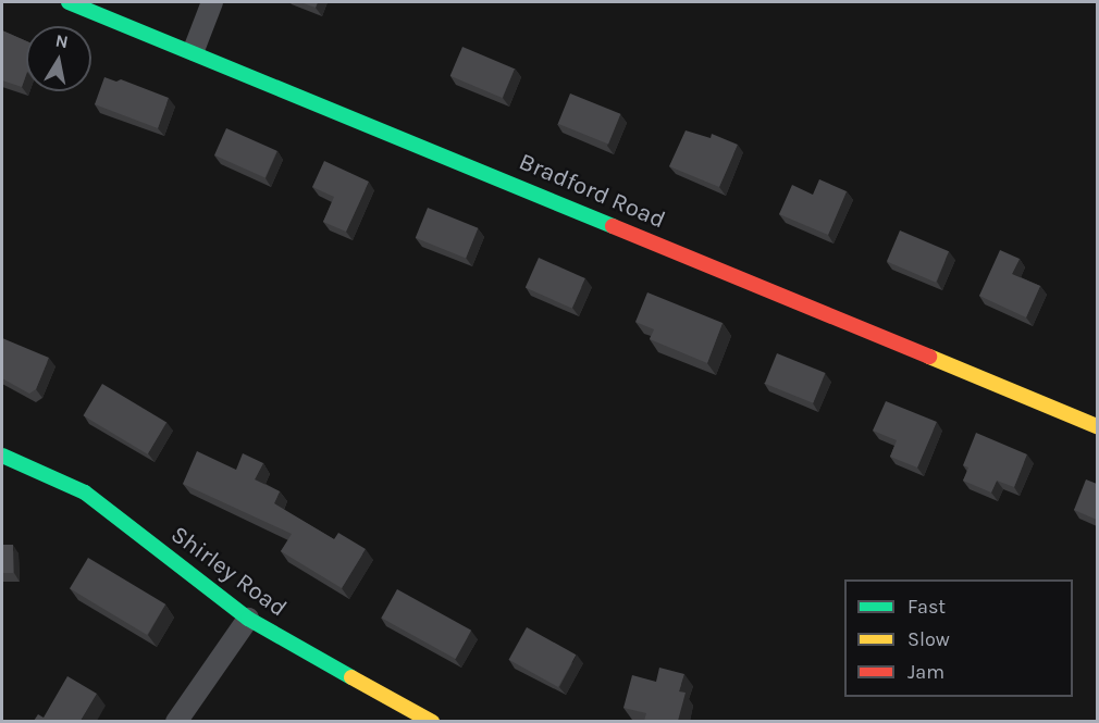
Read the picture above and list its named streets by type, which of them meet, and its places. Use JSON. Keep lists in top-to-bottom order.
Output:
{
  "streets": {
    "street": ["Bradford Road", "Shirley Road"]
  },
  "legend": ["Fast", "Slow", "Jam"],
  "north": "top"
}
